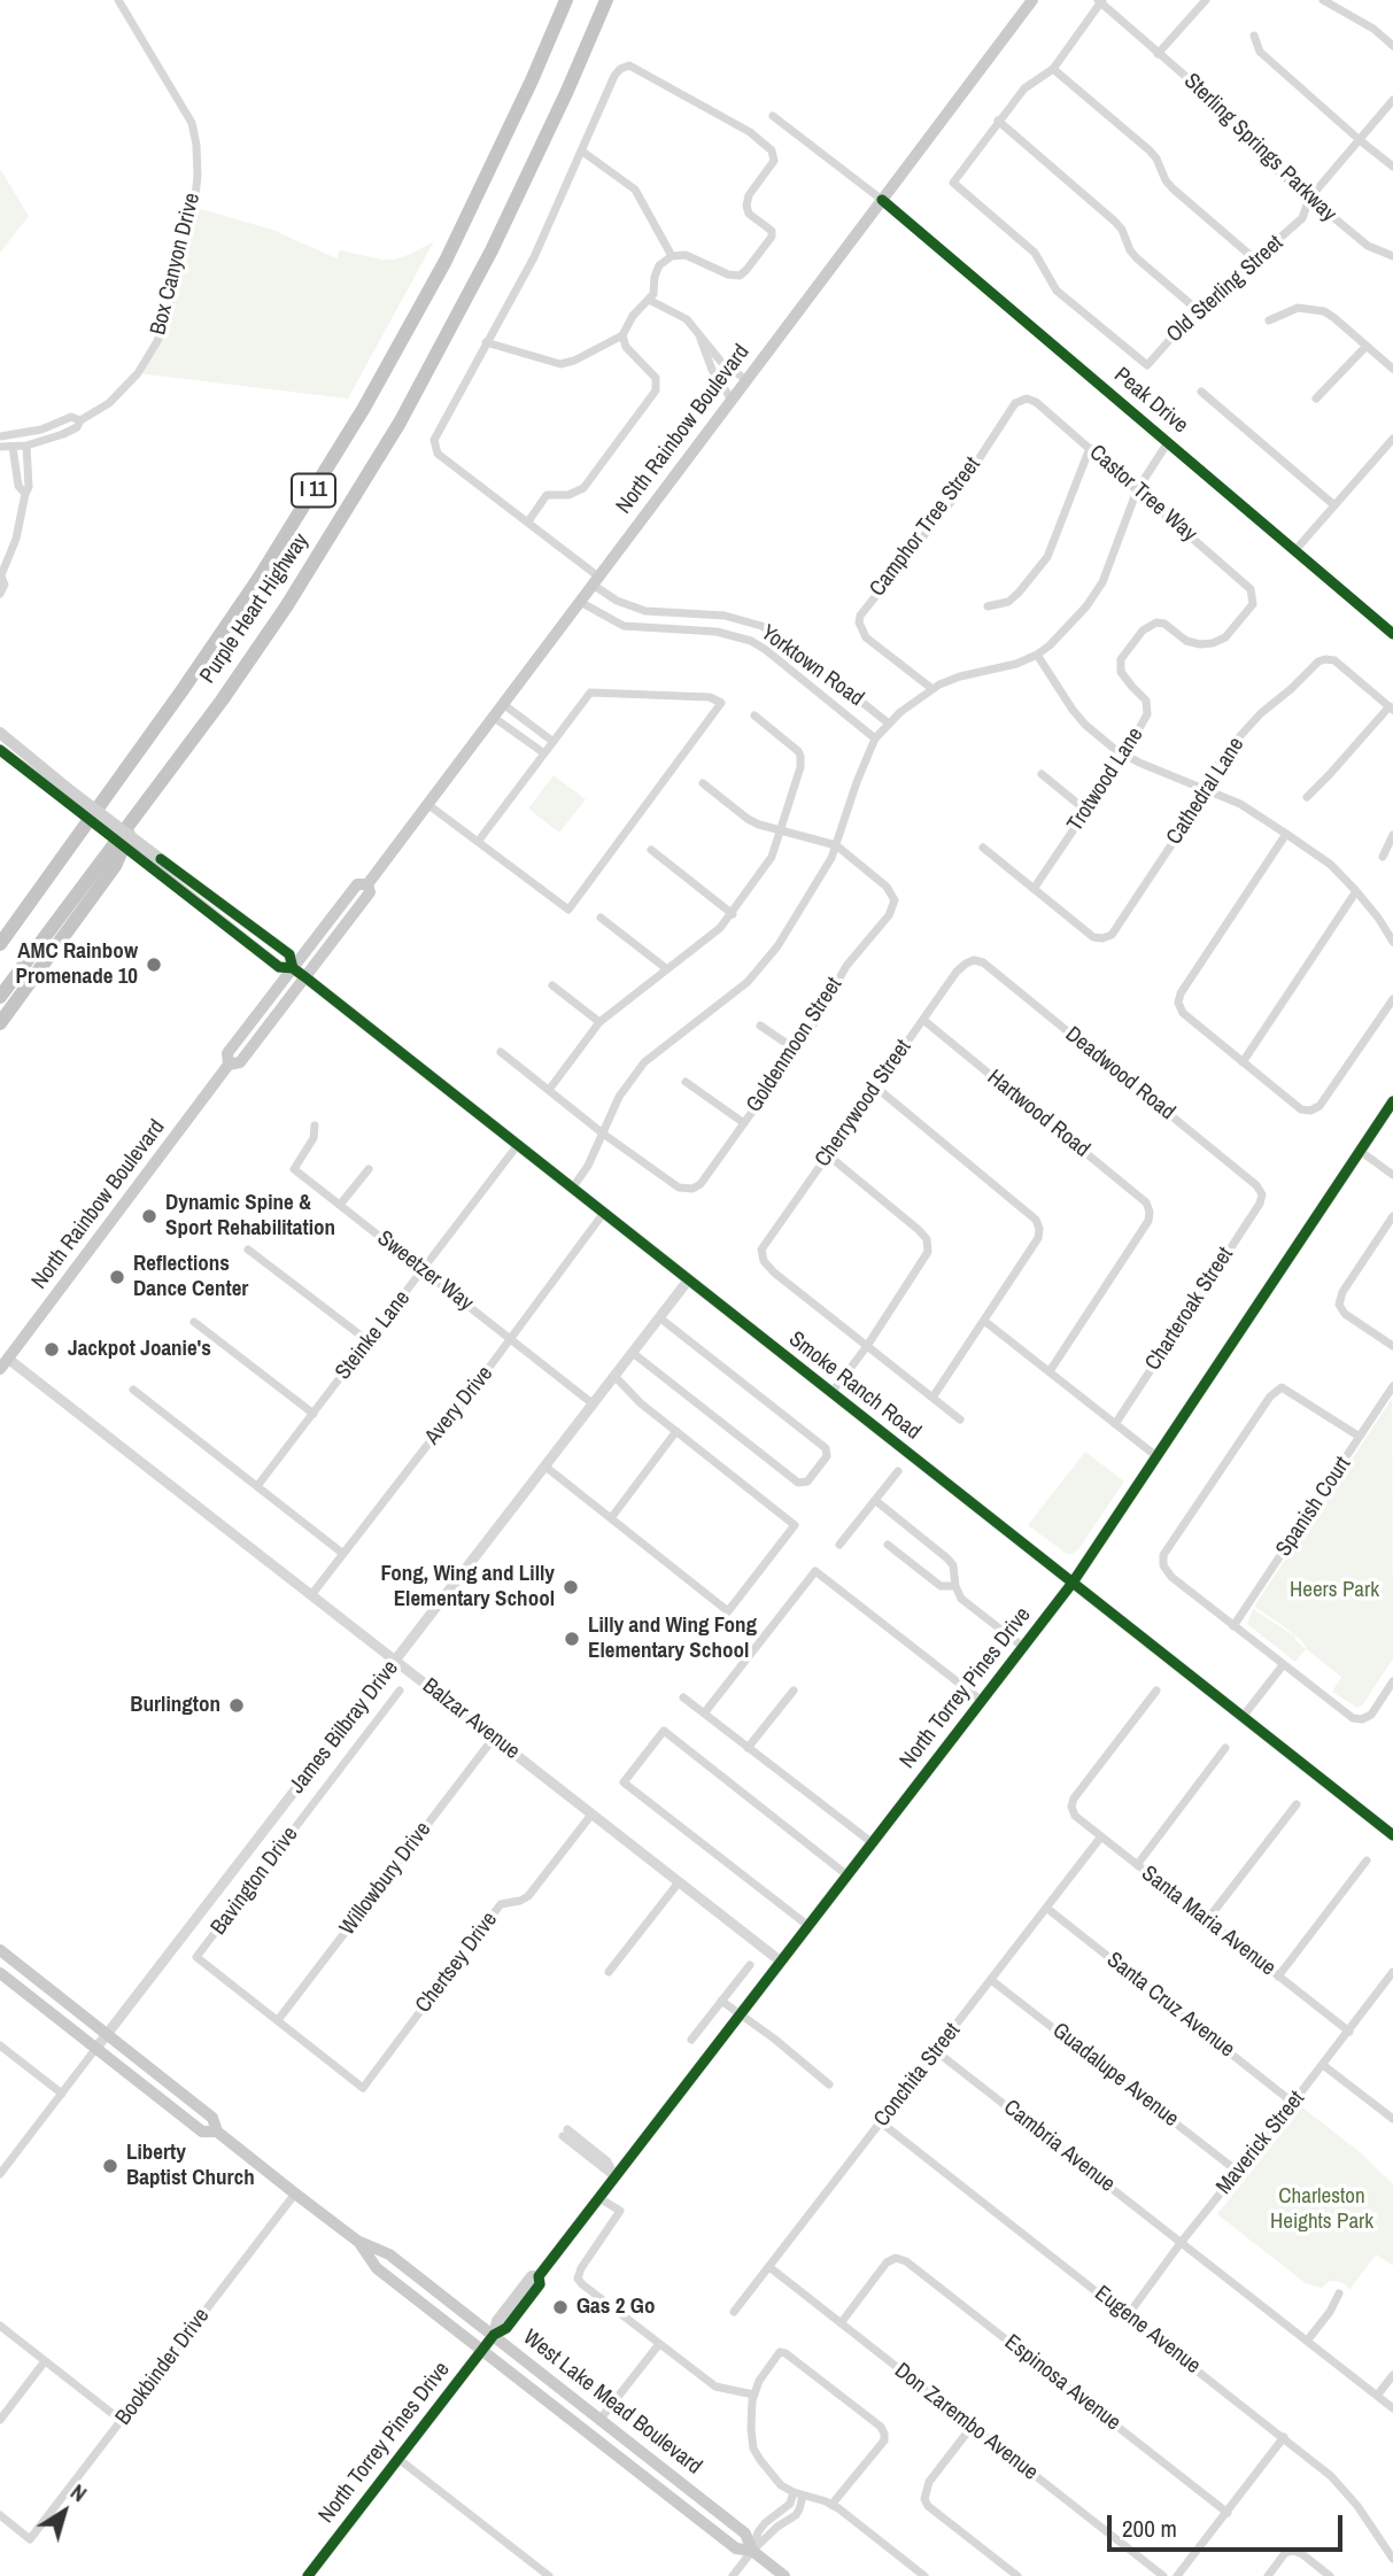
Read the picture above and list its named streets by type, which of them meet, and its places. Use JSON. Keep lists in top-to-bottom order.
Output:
{
  "streets": {
    "highway": ["I 11", "Purple Heart Highway"],
    "main road": [
      "North Rainbow Boulevard",
      "Smoke Ranch Road",
      "North Torrey Pines Drive",
      "West Lake Mead Boulevard"
    ],
    "street": [
      "Sterling Springs Parkway",
      "Box Canyon Drive",
      "Old Sterling Street",
      "Peak Drive",
      "Castor Tree Way",
      "Camphor Tree Street",
      "Yorktown Road",
      "Trotwood Lane",
      "Cathedral Lane",
      "Goldenmoon Street",
      "Deadwood Road",
      "Cherrywood Street",
      "Hartwood Road",
      "Sweetzer Way",
      "Charteroak Street",
      "Steinke Lane",
      "Avery Drive",
      "Spanish Court",
      "Balzar Avenue",
      "James Bilbray Drive",
      "Willowbury Drive",
      "Bavington Drive",
      "Santa Maria Avenue",
      "Chertsey Drive",
      "Santa Cruz Avenue",
      "Conchita Street",
      "Guadalupe Avenue",
      "Maverick Street",
      "Cambria Avenue",
      "Eugene Avenue",
      "Bookbinder Drive",
      "Espinosa Avenue",
      "Don Zarembo Avenue"
    ]
  },
  "crossings": [
    ["Sterling Springs Parkway", "Old Sterling Street"],
    ["Peak Drive", "North Rainbow Boulevard"],
    ["North Rainbow Boulevard", "Yorktown Road"],
    ["North Rainbow Boulevard", "Smoke Ranch Road"],
    ["North Rainbow Boulevard", "Balzar Avenue"],
    ["Castor Tree Way", "Camphor Tree Street"],
    ["Castor Tree Way", "Trotwood Lane"],
    ["Trotwood Lane", "Cathedral Lane"],
    ["Deadwood Road", "Cherrywood Street"],
    ["Deadwood Road", "Charteroak Street"],
    ["Cherrywood Street", "Hartwood Road"],
    ["Sweetzer Way", "Steinke Lane"],
    ["Sweetzer Way", "Avery Drive"],
    ["Sweetzer Way", "James Bilbray Drive"],
    ["Steinke Lane", "Smoke Ranch Road"],
    ["Smoke Ranch Road", "Avery Drive"],
    ["Smoke Ranch Road", "North Torrey Pines Drive"],
    ["Smoke Ranch Road", "James Bilbray Drive"],
    ["Avery Drive", "Balzar Avenue"],
    ["North Torrey Pines Drive", "Balzar Avenue"],
    ["North Torrey Pines Drive", "West Lake Mead Boulevard"],
    ["Balzar Avenue", "James Bilbray Drive"],
    ["Balzar Avenue", "Willowbury Drive"],
    ["Balzar Avenue", "Chertsey Drive"],
    ["James Bilbray Drive", "West Lake Mead Boulevard"],
    ["Willowbury Drive", "Bavington Drive"],
    ["Willowbury Drive", "Chertsey Drive"],
    ["Bavington Drive", "Chertsey Drive"],
    ["Santa Maria Avenue", "Conchita Street"],
    ["Santa Maria Avenue", "Maverick Street"],
    ["Santa Cruz Avenue", "Conchita Street"],
    ["Santa Cruz Avenue", "Maverick Street"],
    ["Conchita Street", "Guadalupe Avenue"],
    ["Conchita Street", "Cambria Avenue"],
    ["Conchita Street", "Eugene Avenue"],
    ["Conchita Street", "Don Zarembo Avenue"],
    ["Guadalupe Avenue", "Maverick Street"],
    ["Maverick Street", "Cambria Avenue"],
    ["Maverick Street", "Eugene Avenue"],
    ["Bookbinder Drive", "West Lake Mead Boulevard"],
    ["Espinosa Avenue", "Don Zarembo Avenue"]
  ],
  "parks": ["Heers Park", "Charleston Heights Park"],
  "places": [
    "AMC Rainbow Promenade 10",
    "Dynamic Spine & Sport Rehabilitation",
    "Reflections Dance Center",
    "Jackpot Joanie's",
    "Fong, Wing and Lilly Elementary School",
    "Lilly and Wing Fong Elementary School",
    "Burlington",
    "Liberty Baptist Church",
    "Gas 2 Go"
  ],
  "scale_bar": "200 m",
  "north": "top right"
}
